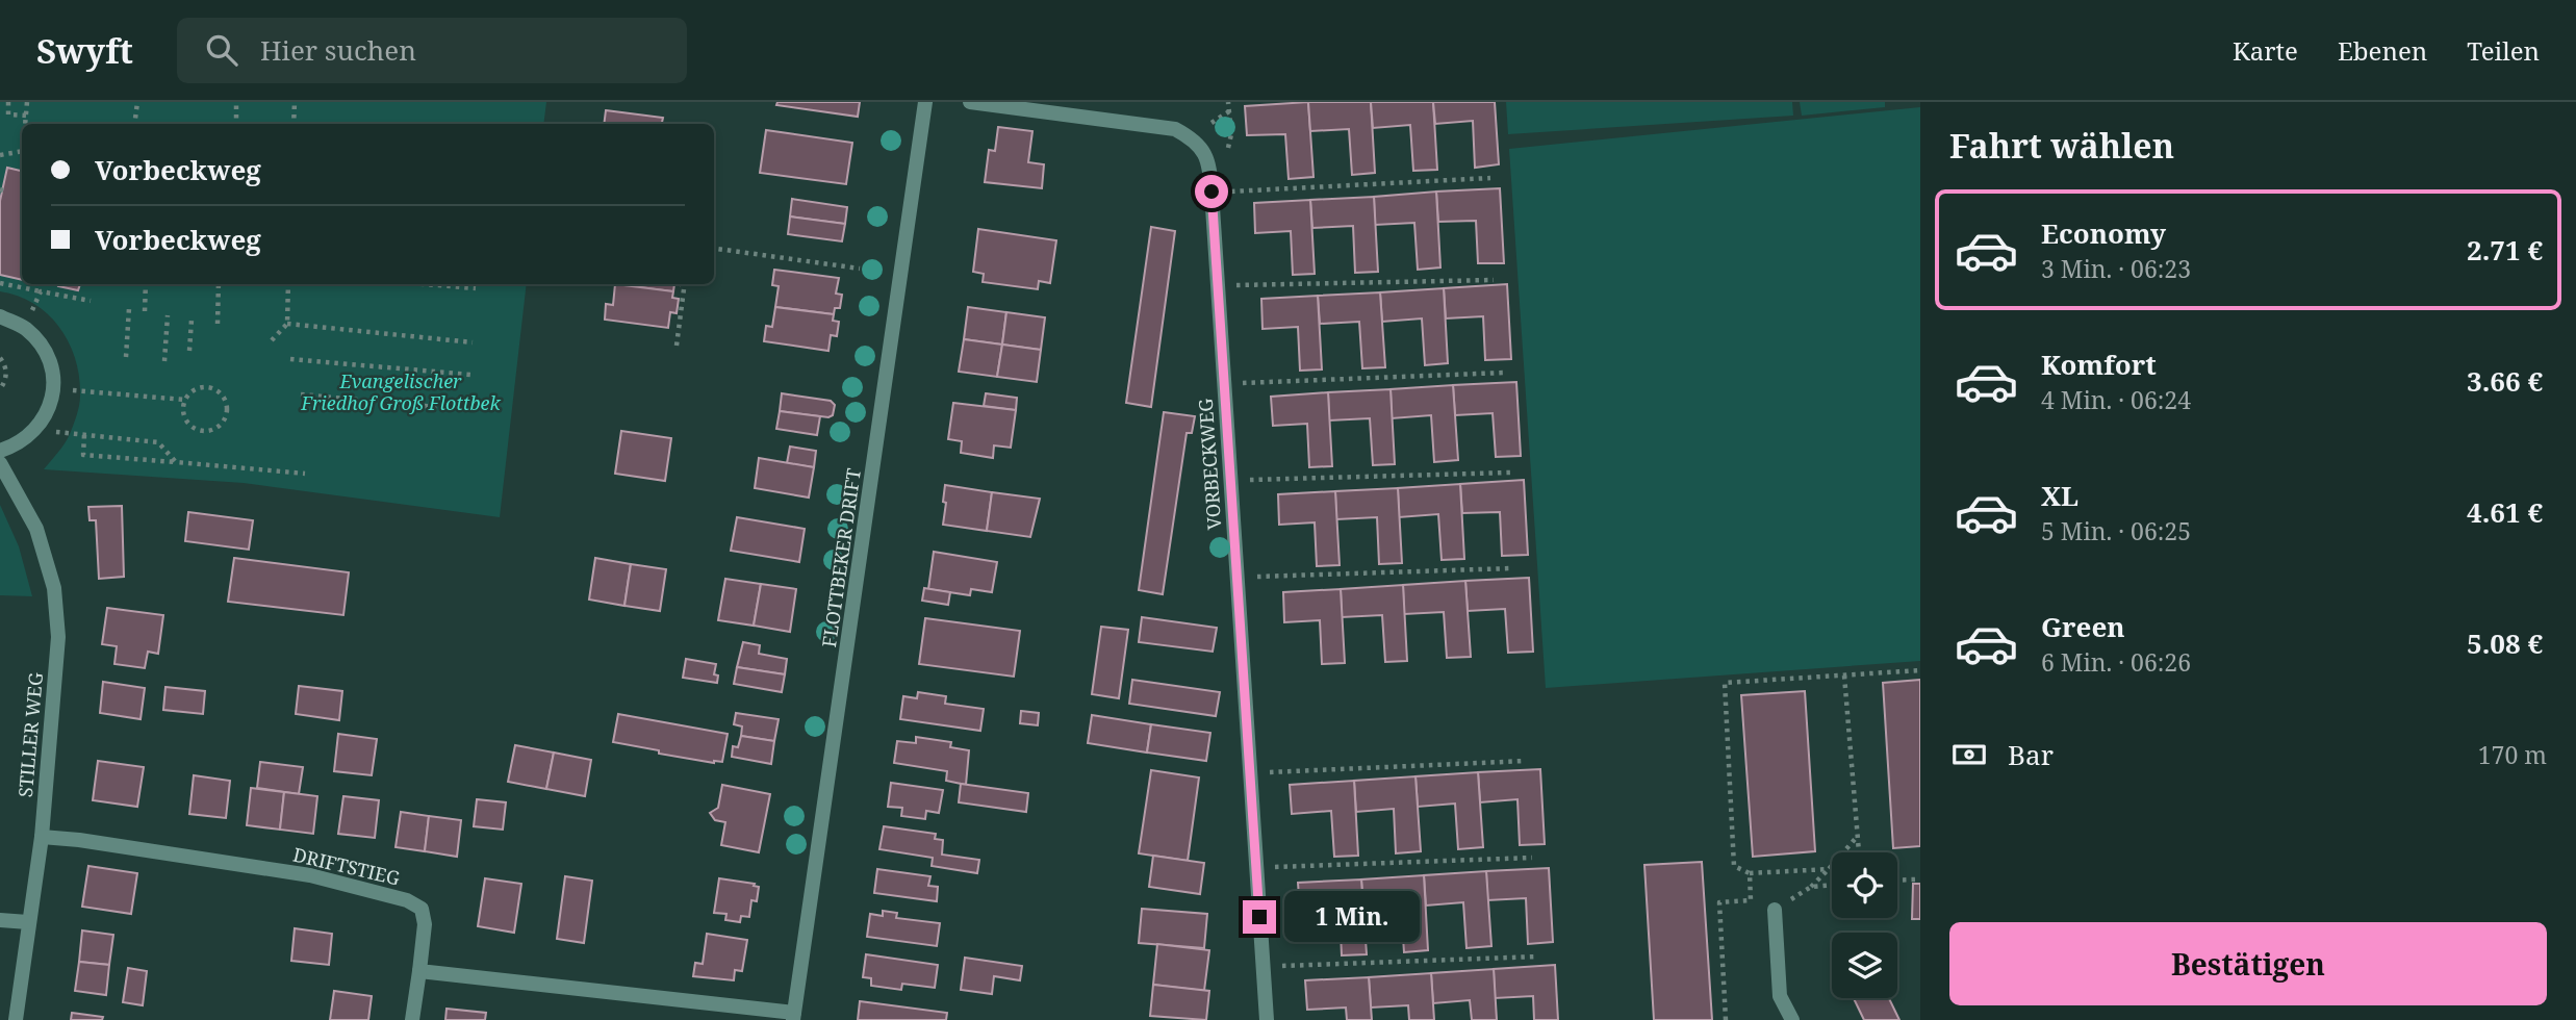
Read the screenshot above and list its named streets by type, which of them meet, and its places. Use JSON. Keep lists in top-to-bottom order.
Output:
{
  "streets": {
    "street": [
      "VORBECKWEG",
      "FLOTTBEKER DRIFT",
      "STILLER WEG",
      "DRIFTSTIEG"
    ]
  },
  "crossings": [
    ["STILLER WEG", "DRIFTSTIEG"]
  ],
  "parks": ["Evangelischer Friedhof Groß Flottbek"],
  "page": {
    "header": "Swyft",
    "search": "Hier suchen",
    "nav": ["Karte", "Ebenen", "Teilen"],
    "heading": "Fahrt wählen",
    "banner": ["Vorbeckweg", "Vorbeckweg"],
    "list": [
      {
        "name": "Economy",
        "note": "3 Min. · 06:23",
        "value": "2.71 €"
      },
      {
        "name": "Komfort",
        "note": "4 Min. · 06:24",
        "value": "3.66 €"
      },
      {
        "name": "XL",
        "note": "5 Min. · 06:25",
        "value": "4.61 €"
      },
      {
        "name": "Green",
        "note": "6 Min. · 06:26",
        "value": "5.08 €"
      }
    ],
    "pay": ["Bar", "170 m"],
    "bubble": "1 Min.",
    "buttons": "Bestätigen"
  }
}
